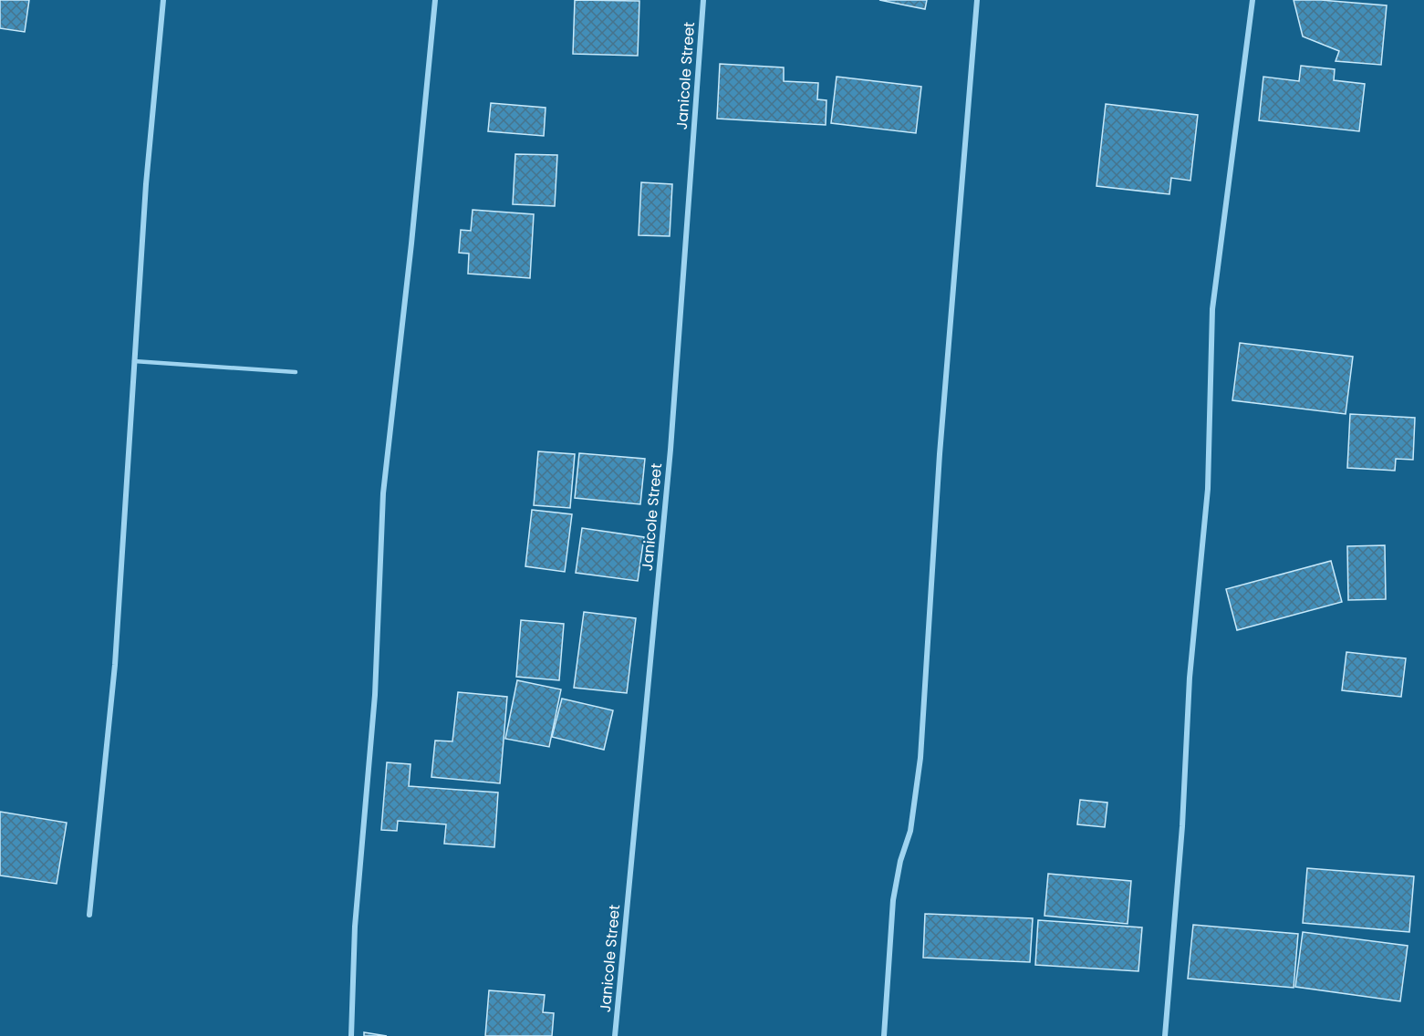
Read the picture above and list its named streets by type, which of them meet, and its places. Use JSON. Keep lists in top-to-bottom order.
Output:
{
  "streets": {
    "street": ["Janicole Street"]
  }
}
